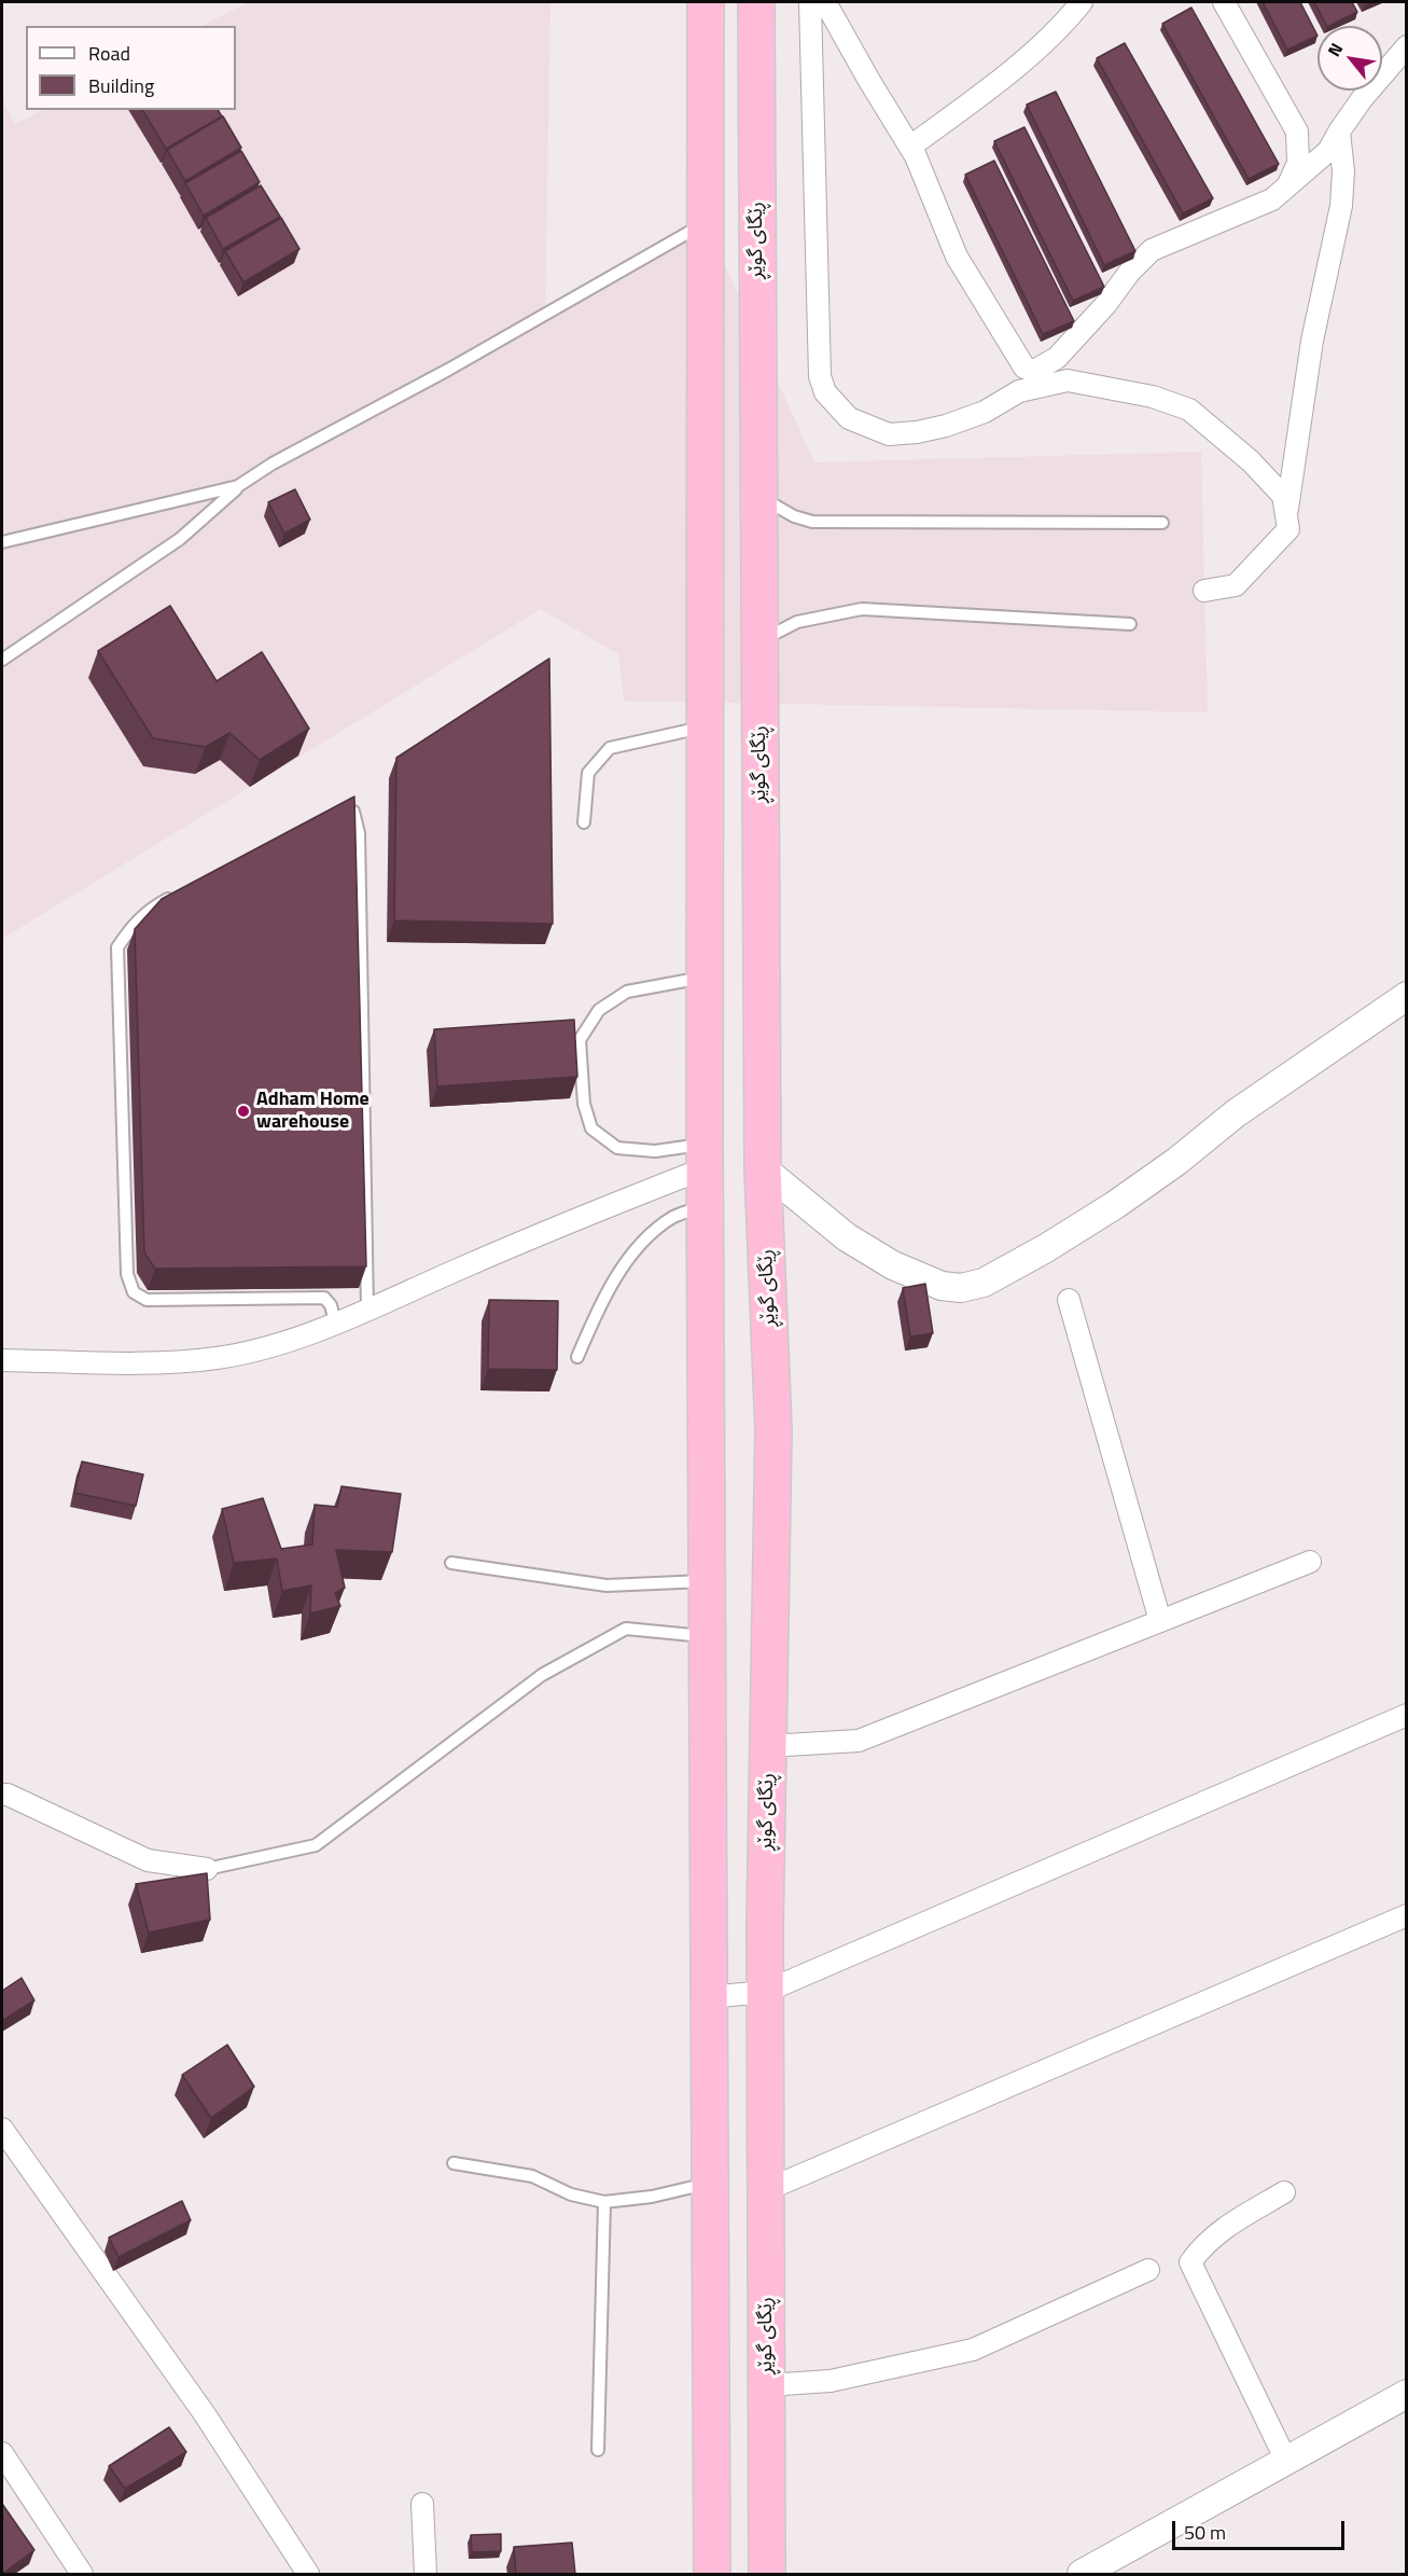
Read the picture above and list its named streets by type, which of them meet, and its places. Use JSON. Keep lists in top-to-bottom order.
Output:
{
  "streets": {
    "highway": ["ڕێگای گوێڕ"]
  },
  "places": ["Adham Home warehouse"],
  "legend": ["Road", "Building"],
  "scale_bar": "50 m",
  "north": "top left"
}
